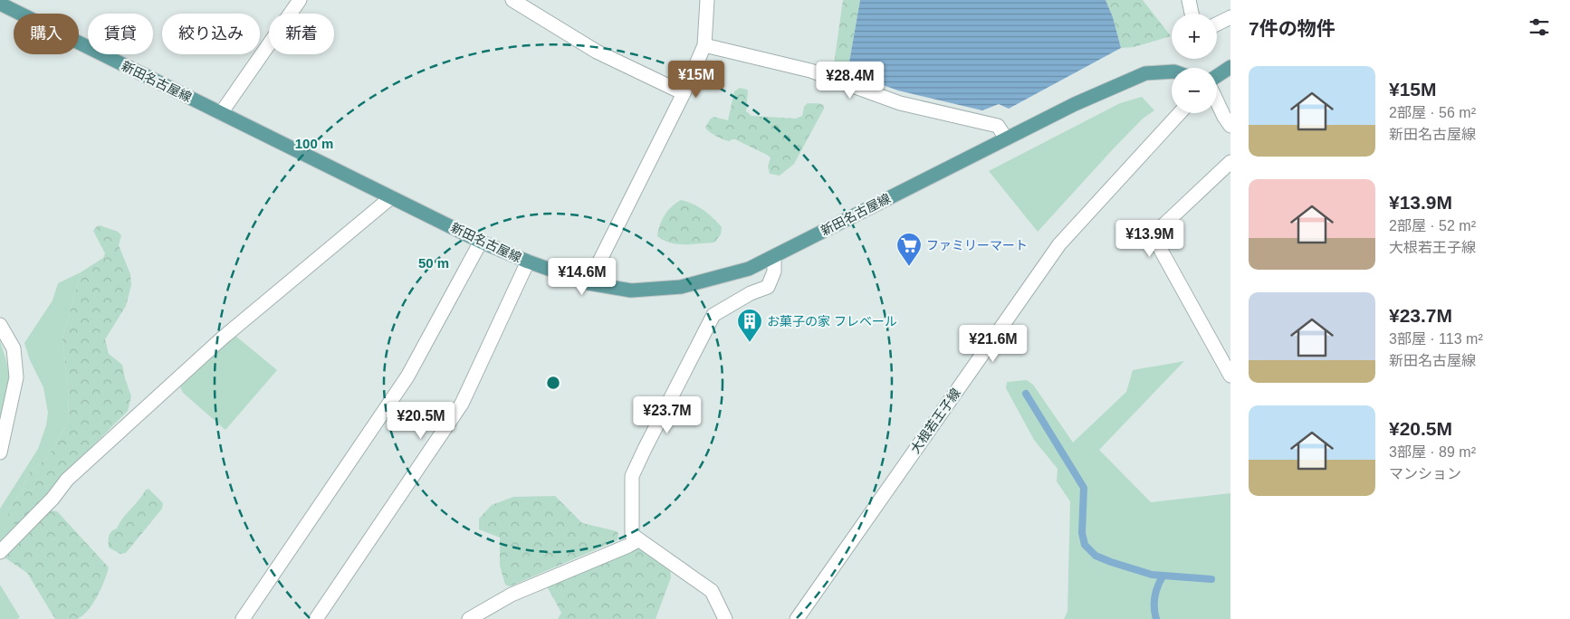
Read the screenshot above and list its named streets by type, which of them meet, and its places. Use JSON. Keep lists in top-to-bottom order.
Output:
{
  "streets": {
    "main road": ["新田名古屋線"],
    "street": ["大根若王子線"]
  },
  "places": {
    "supermarket": ["ファミリーマート"],
    "building": ["お菓子の家 フレベール"]
  },
  "page": {
    "heading": "7件の物件",
    "map_buttons": ["+", "−"],
    "chip": [
      "購入",
      "賃貸",
      "絞り込み",
      "新着"
    ],
    "list": [
      {
        "name": "¥15M",
        "note": "2部屋 · 56 m² · 新田名古屋線"
      },
      {
        "name": "¥13.9M",
        "note": "2部屋 · 52 m² · 大根若王子線"
      },
      {
        "name": "¥23.7M",
        "note": "3部屋 · 113 m² · 新田名古屋線"
      },
      {
        "name": "¥20.5M",
        "note": "3部屋 · 89 m² · マンション"
      }
    ],
    "price": [
      "¥15M",
      "¥28.4M",
      "¥13.9M",
      "¥14.6M",
      "¥21.6M",
      "¥23.7M",
      "¥20.5M"
    ]
  },
  "rings": ["100 m", "50 m"]
}
